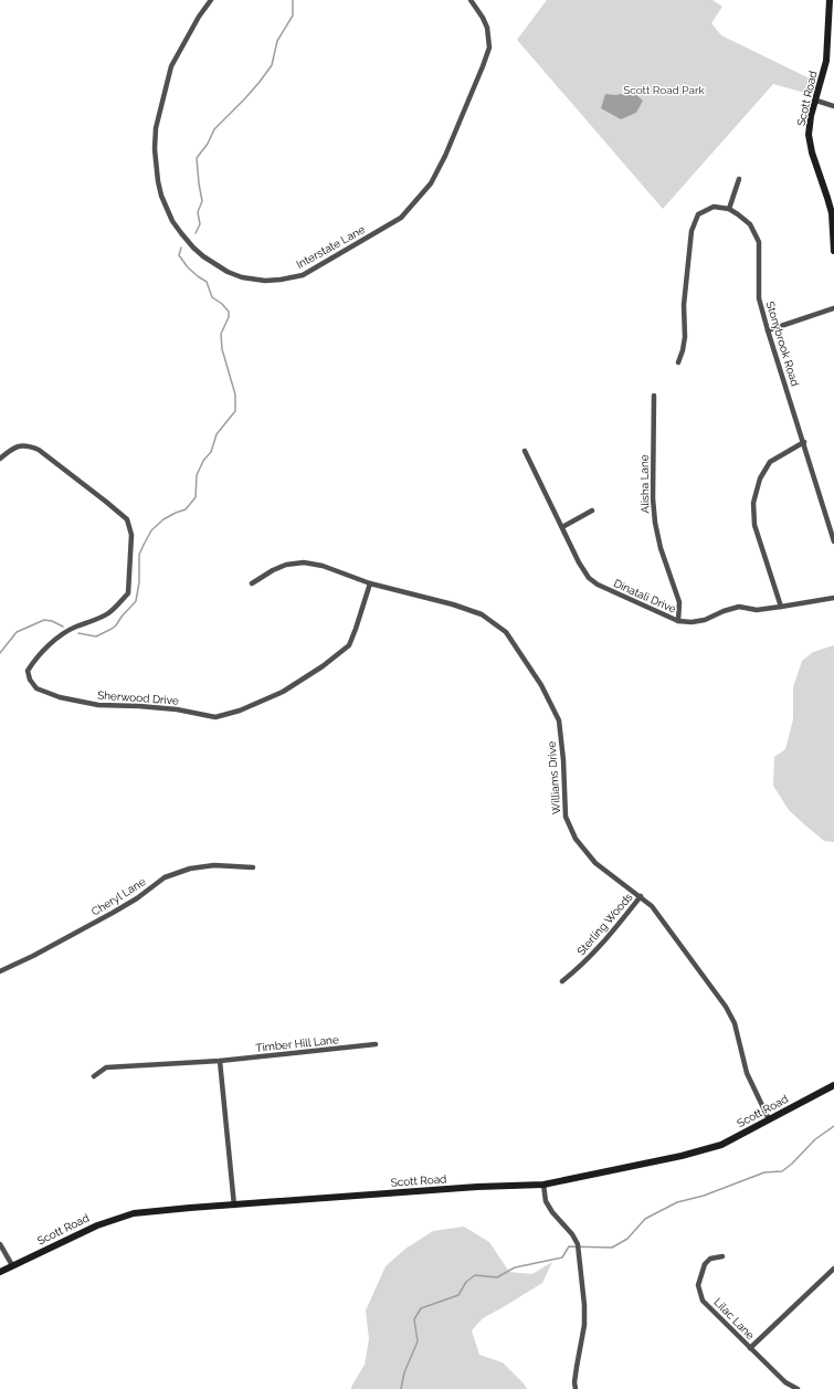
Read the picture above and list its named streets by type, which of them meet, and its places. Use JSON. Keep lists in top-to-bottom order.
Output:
{
  "streets": {
    "main road": ["Scott Road"],
    "street": [
      "Interstate Lane",
      "Stonybrook Road",
      "Alisha Lane",
      "Dinatali Drive",
      "Sherwood Drive",
      "Williams Drive",
      "Cheryl Lane",
      "Sterling Woods",
      "Timber Hill Lane",
      "Lilac Lane"
    ]
  },
  "crossings": [
    ["Scott Road", "Williams Drive"],
    ["Alisha Lane", "Dinatali Drive"],
    ["Sherwood Drive", "Williams Drive"],
    ["Williams Drive", "Sterling Woods"]
  ],
  "parks": ["Scott Road Park"]
}
